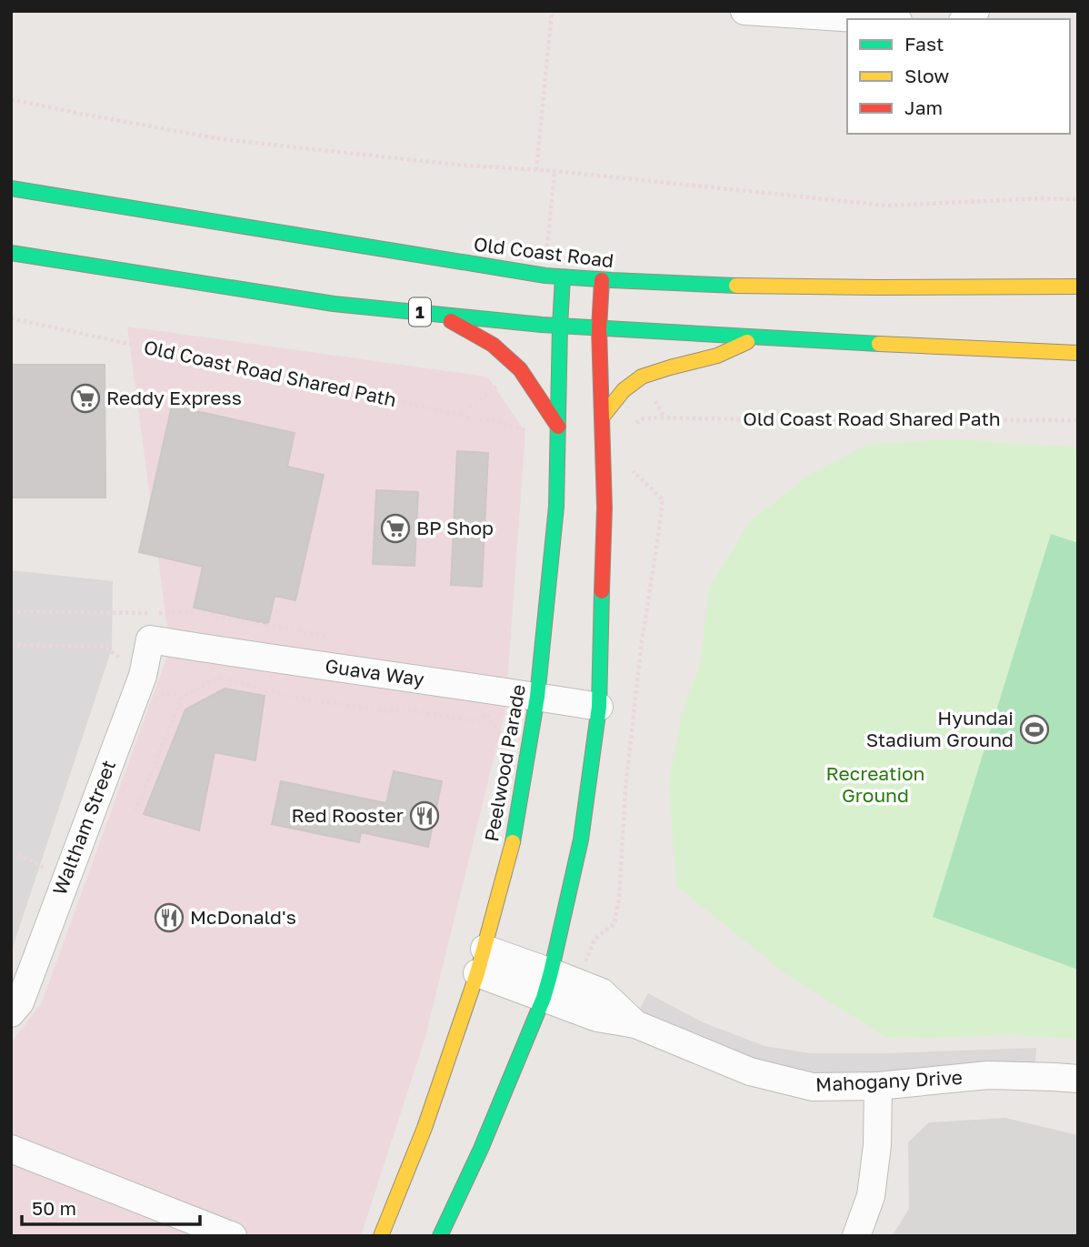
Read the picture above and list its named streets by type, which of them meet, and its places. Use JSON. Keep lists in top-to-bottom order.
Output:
{
  "streets": {
    "main road": ["Old Coast Road", "1", "Peelwood Parade"],
    "street": ["Guava Way", "Waltham Street", "Mahogany Drive"],
    "path": ["Old Coast Road Shared Path"]
  },
  "crossings": [
    ["Old Coast Road", "Peelwood Parade"],
    ["1", "Peelwood Parade"],
    ["Guava Way", "Peelwood Parade"],
    ["Guava Way", "Waltham Street"],
    ["Peelwood Parade", "Mahogany Drive"]
  ],
  "parks": ["Recreation Ground"],
  "places": {
    "supermarket": ["Reddy Express", "BP Shop"],
    "sports": ["Hyundai Stadium Ground"],
    "restaurant": ["Red Rooster", "McDonald's"]
  },
  "legend": ["Fast", "Slow", "Jam"],
  "scale_bar": "50 m"
}
